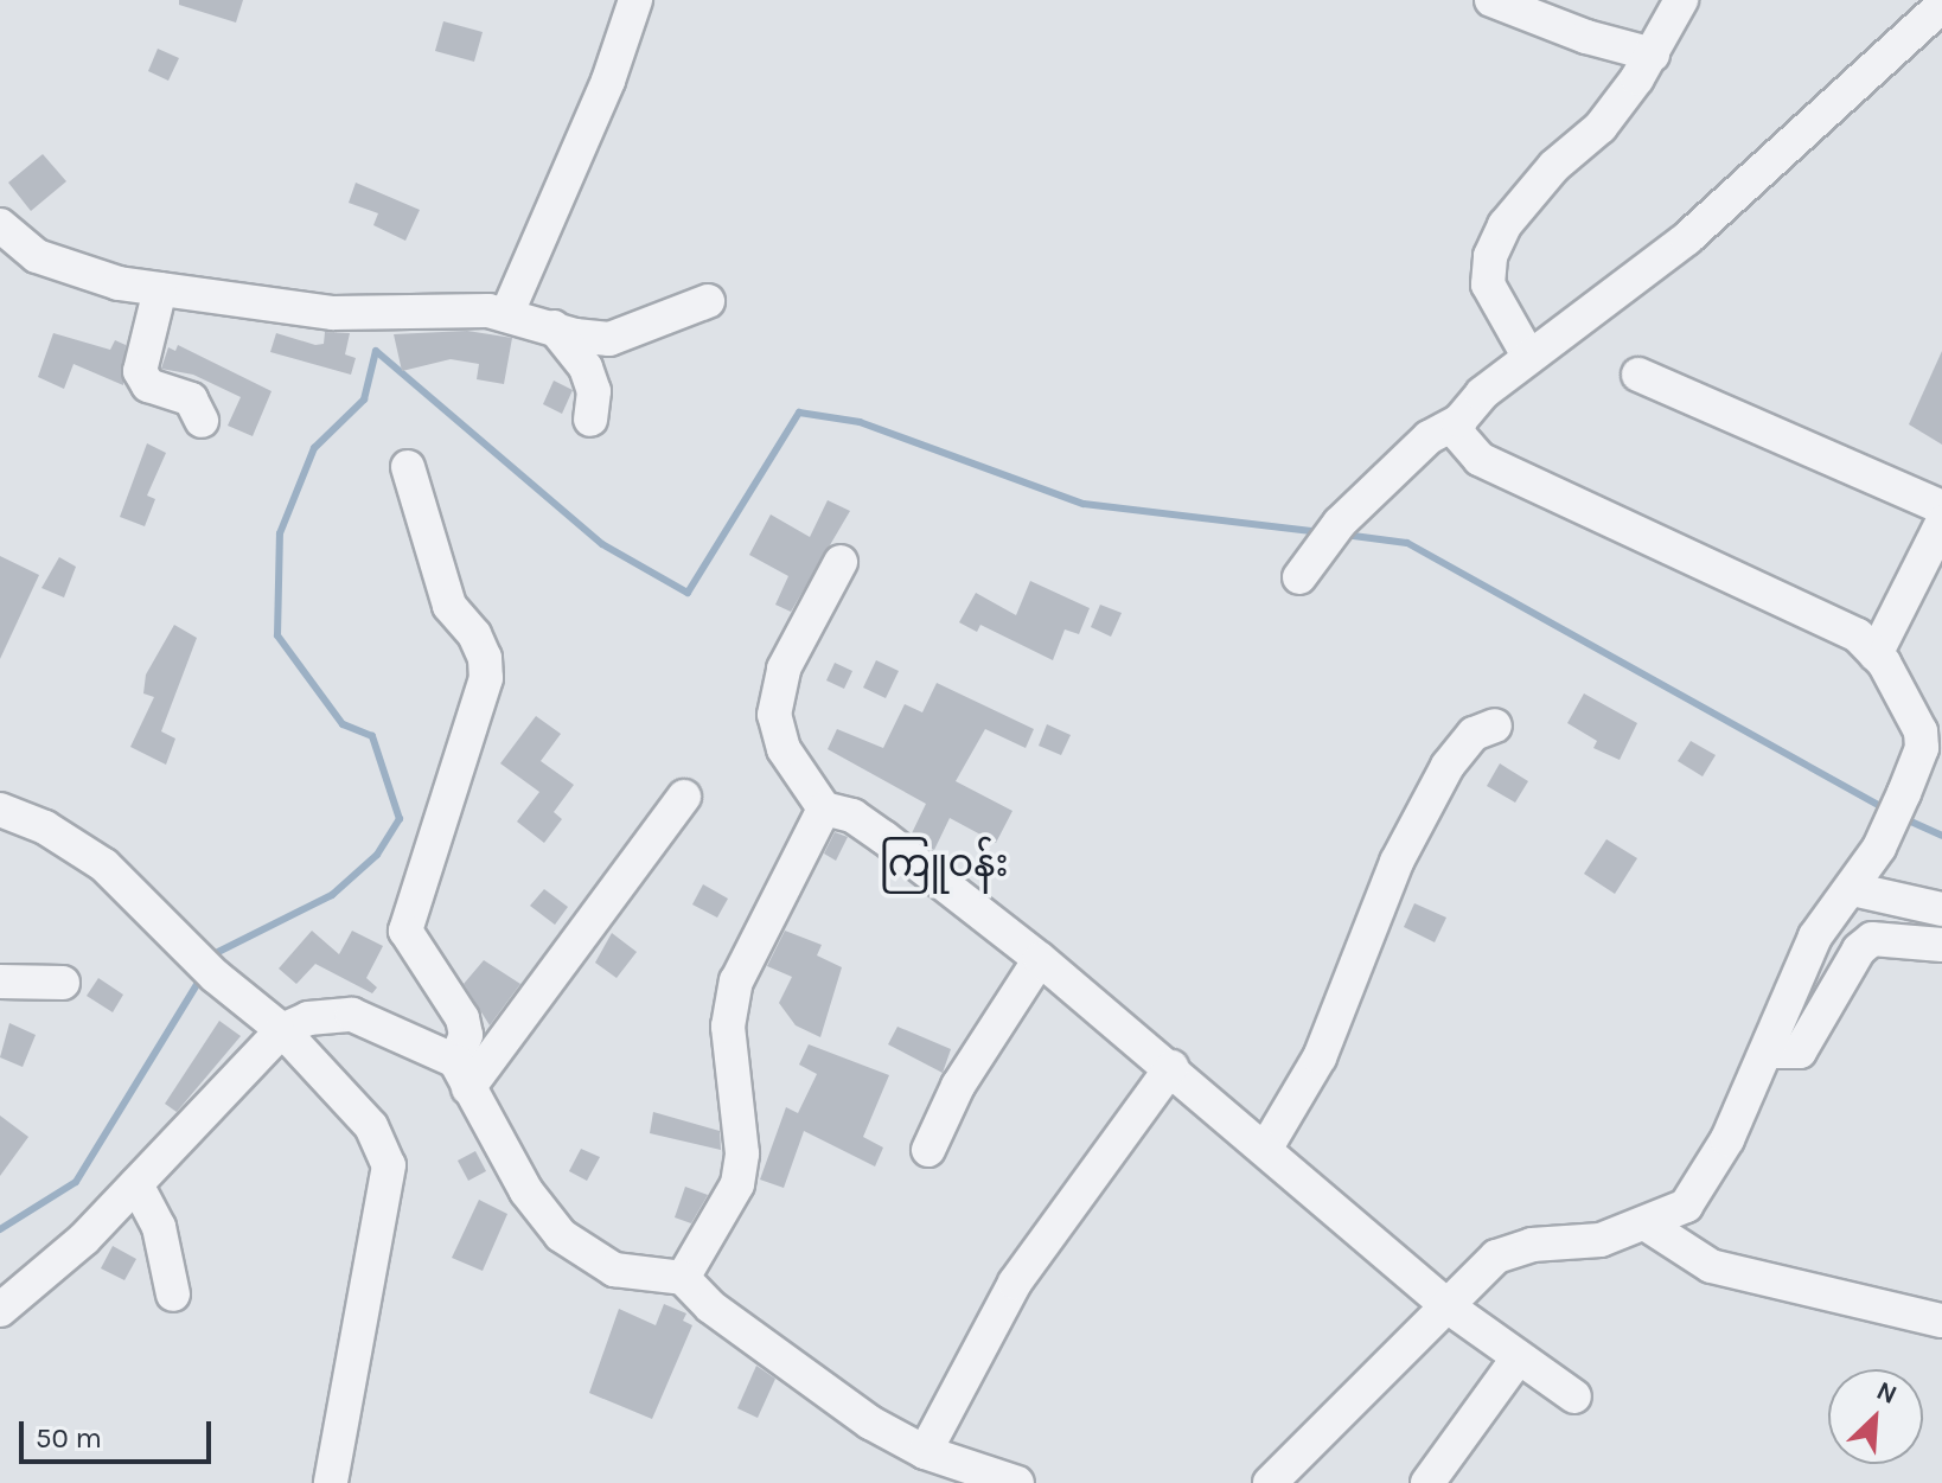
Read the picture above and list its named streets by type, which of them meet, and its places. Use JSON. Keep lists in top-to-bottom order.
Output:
{
  "districts": ["ကြူဝန်း"],
  "scale_bar": "50 m",
  "north": "top right"
}
